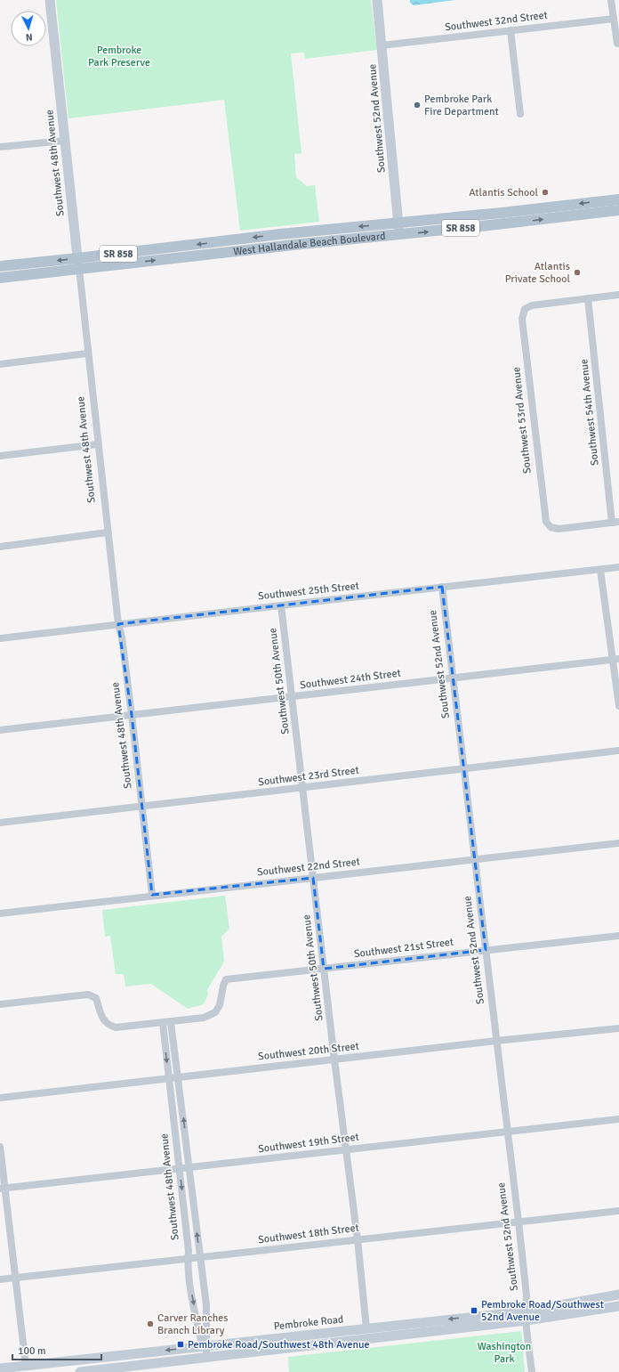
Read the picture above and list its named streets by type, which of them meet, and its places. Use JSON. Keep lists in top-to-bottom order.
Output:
{
  "streets": {
    "main road": [
      "Southwest 52nd Avenue",
      "Southwest 48th Avenue",
      "SR 858",
      "West Hallandale Beach Boulevard",
      "Pembroke Road"
    ],
    "street": [
      "Southwest 32nd Street",
      "Southwest 54th Avenue",
      "Southwest 53rd Avenue",
      "Southwest 25th Street",
      "Southwest 24th Street",
      "Southwest 50th Avenue",
      "Southwest 23rd Street",
      "Southwest 22nd Street",
      "Southwest 21st Street",
      "Southwest 20th Street",
      "Southwest 19th Street",
      "Southwest 18th Street"
    ]
  },
  "crossings": [
    ["Southwest 32nd Street", "Southwest 52nd Avenue"],
    ["Southwest 52nd Avenue", "West Hallandale Beach Boulevard"],
    ["Southwest 52nd Avenue", "Southwest 25th Street"],
    ["Southwest 52nd Avenue", "Southwest 24th Street"],
    ["Southwest 52nd Avenue", "Southwest 23rd Street"],
    ["Southwest 52nd Avenue", "Southwest 22nd Street"],
    ["Southwest 52nd Avenue", "Southwest 21st Street"],
    ["Southwest 52nd Avenue", "Southwest 20th Street"],
    ["Southwest 52nd Avenue", "Southwest 19th Street"],
    ["Southwest 52nd Avenue", "Southwest 18th Street"],
    ["Southwest 52nd Avenue", "Pembroke Road"],
    ["Southwest 48th Avenue", "West Hallandale Beach Boulevard"],
    ["Southwest 48th Avenue", "Southwest 25th Street"],
    ["Southwest 48th Avenue", "Southwest 24th Street"],
    ["Southwest 48th Avenue", "Southwest 23rd Street"],
    ["Southwest 48th Avenue", "Southwest 22nd Street"],
    ["Southwest 48th Avenue", "Southwest 21st Street"],
    ["Southwest 48th Avenue", "Southwest 20th Street"],
    ["Southwest 48th Avenue", "Southwest 19th Street"],
    ["Southwest 48th Avenue", "Southwest 18th Street"],
    ["Southwest 48th Avenue", "Pembroke Road"],
    ["Southwest 54th Avenue", "Southwest 53rd Avenue"],
    ["Southwest 25th Street", "Southwest 50th Avenue"],
    ["Southwest 24th Street", "Southwest 50th Avenue"],
    ["Southwest 50th Avenue", "Southwest 23rd Street"],
    ["Southwest 50th Avenue", "Southwest 22nd Street"],
    ["Southwest 50th Avenue", "Southwest 21st Street"],
    ["Southwest 50th Avenue", "Southwest 20th Street"],
    ["Southwest 50th Avenue", "Southwest 19th Street"],
    ["Southwest 50th Avenue", "Southwest 18th Street"],
    ["Southwest 50th Avenue", "Pembroke Road"]
  ],
  "parks": ["Pembroke Park Preserve", "Washington Park"],
  "places": {
    "other": [
      "Pembroke Park Fire Department",
      "Atlantis School",
      "Atlantis Private School",
      "Carver Ranches Branch Library"
    ],
    "transit": ["Pembroke Road/Southwest 52nd Avenue", "Pembroke Road/Southwest 48th Avenue"]
  },
  "scale_bar": "100 m",
  "north": "bottom"
}
